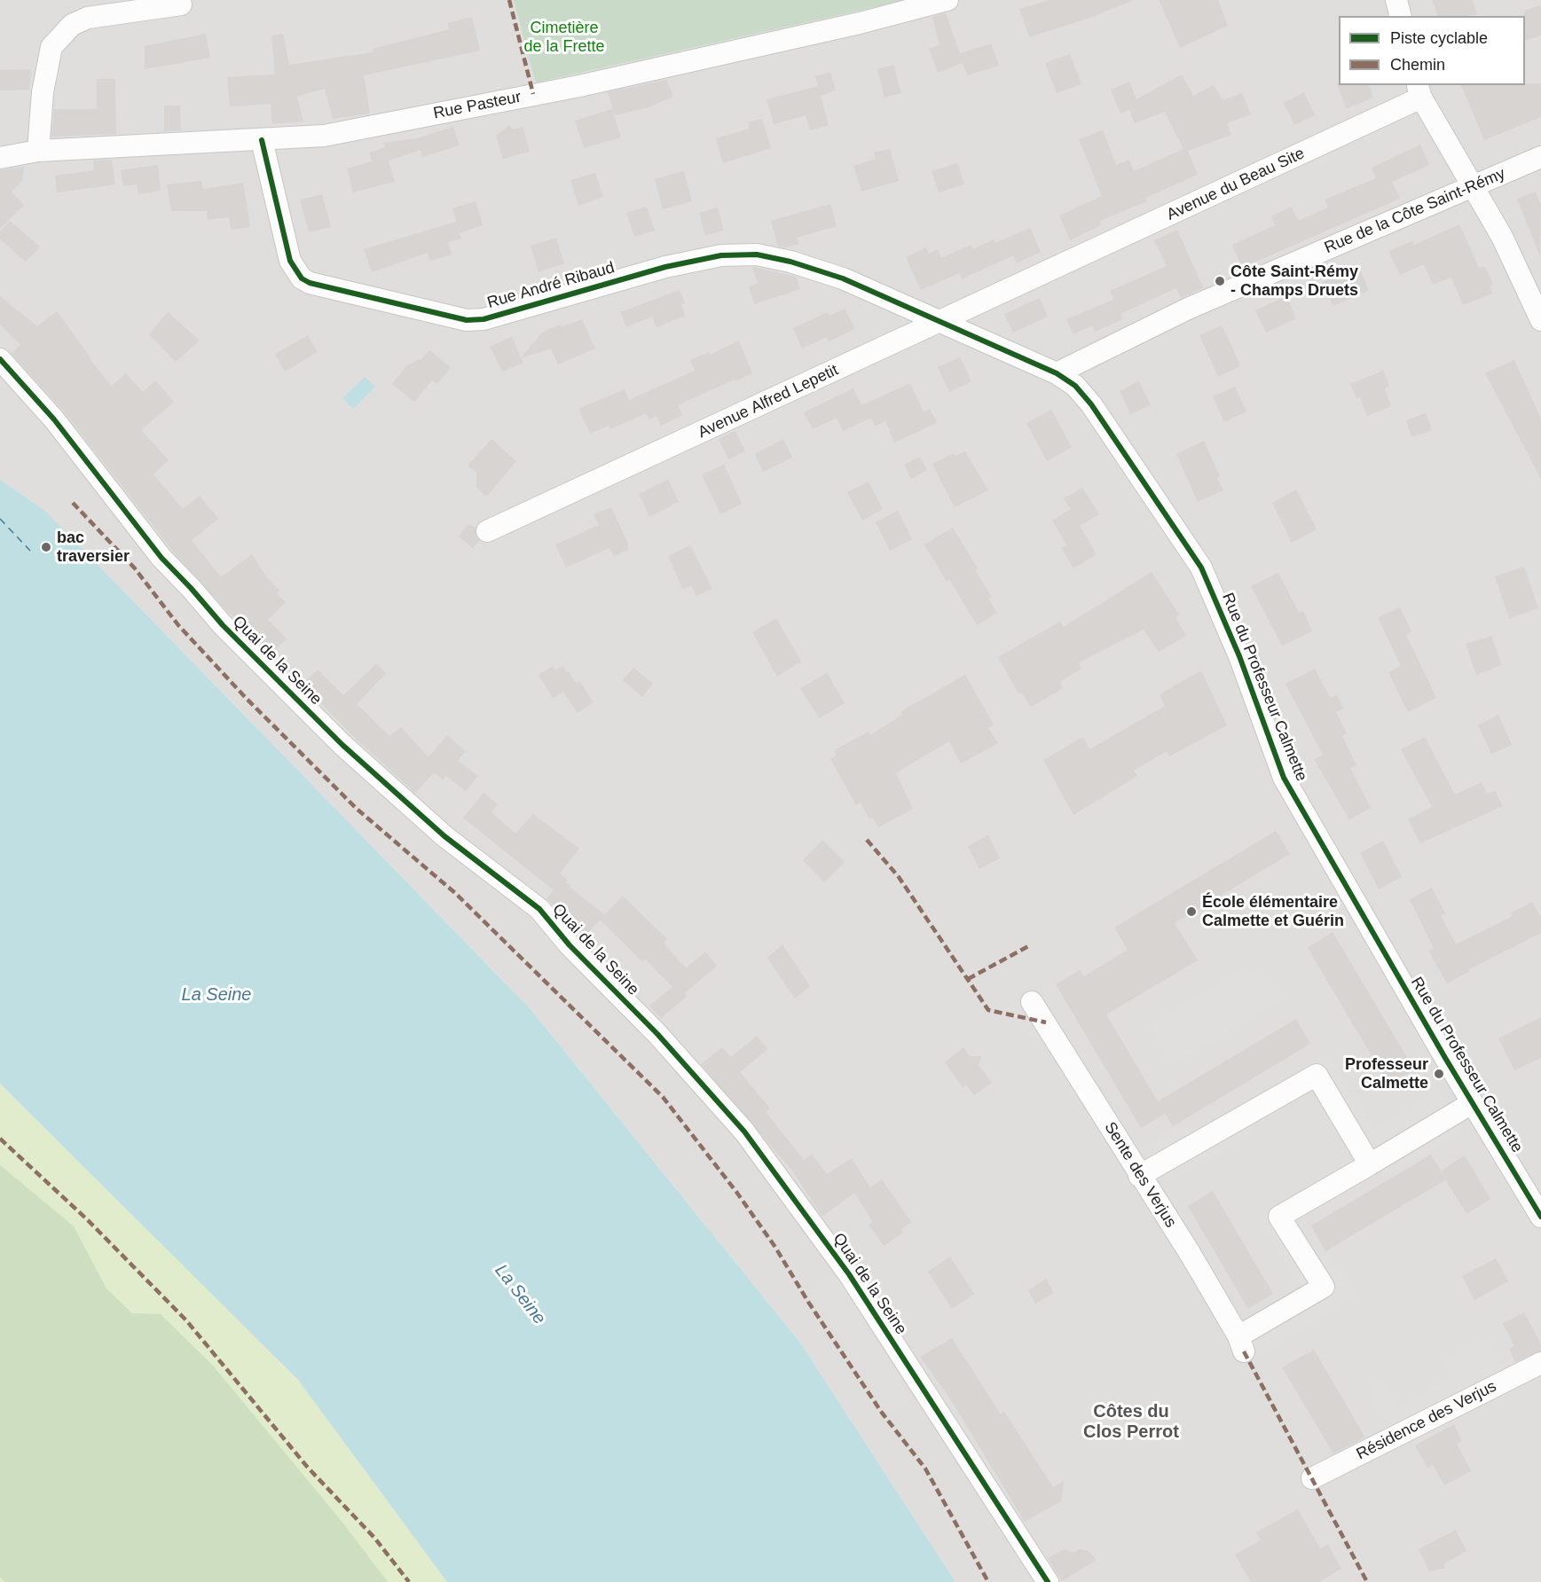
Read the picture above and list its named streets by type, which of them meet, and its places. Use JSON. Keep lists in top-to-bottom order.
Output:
{
  "streets": {
    "street": [
      "Rue Pasteur",
      "Avenue du Beau Site",
      "Rue de la Côte Saint-Rémy",
      "Rue André Ribaud",
      "Avenue Alfred Lepetit",
      "Quai de la Seine",
      "Rue du Professeur Calmette",
      "Sente des Verjus",
      "Résidence des Verjus"
    ]
  },
  "crossings": [
    ["Rue Pasteur", "Rue André Ribaud"],
    ["Avenue du Beau Site", "Avenue Alfred Lepetit"],
    ["Rue de la Côte Saint-Rémy", "Rue du Professeur Calmette"],
    ["Rue André Ribaud", "Avenue Alfred Lepetit"],
    ["Rue André Ribaud", "Rue du Professeur Calmette"],
    ["Avenue Alfred Lepetit", "Rue du Professeur Calmette"]
  ],
  "districts": ["Côtes du Clos Perrot"],
  "water": ["La Seine"],
  "parks": ["Cimetière de la Frette"],
  "places": [
    "Côte Saint-Rémy - Champs Druets",
    "bac traversier",
    "École élémentaire Calmette et Guérin",
    "Professeur Calmette"
  ],
  "legend": ["Piste cyclable", "Chemin"]
}
